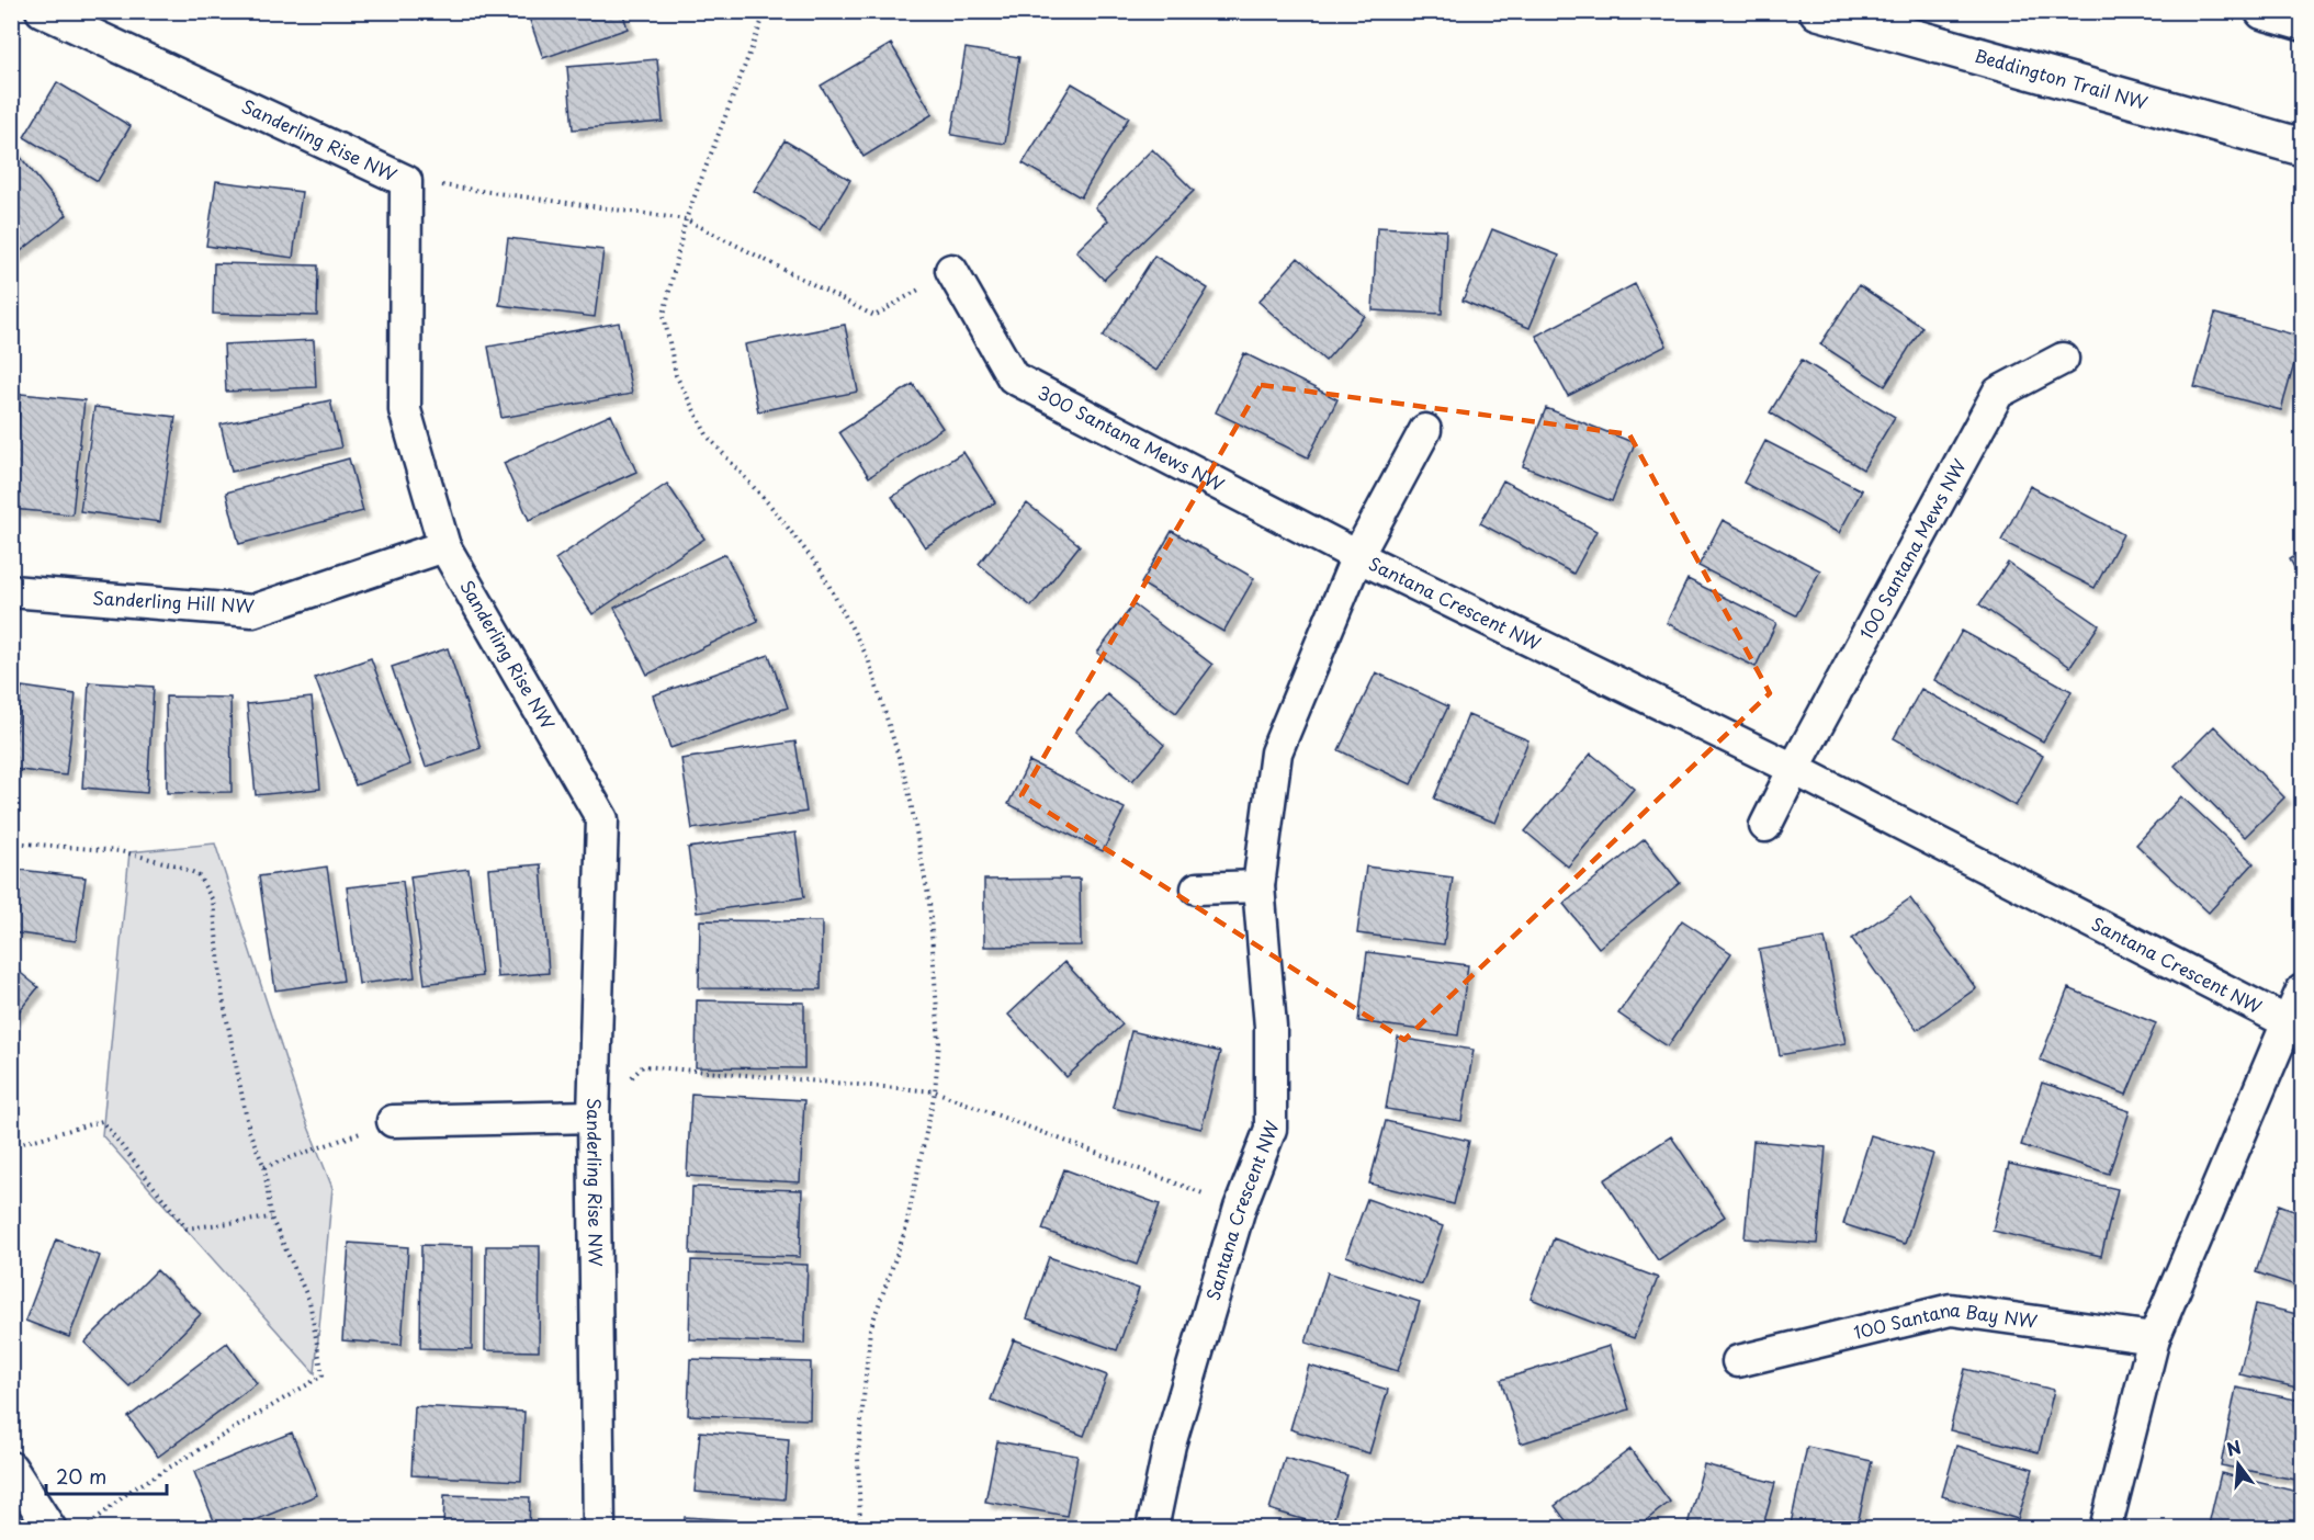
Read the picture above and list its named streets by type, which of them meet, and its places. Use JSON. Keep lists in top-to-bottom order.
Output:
{
  "streets": {
    "main road": ["Beddington Trail NW"],
    "street": [
      "Sanderling Rise NW",
      "300 Santana Mews NW",
      "100 Santana Mews NW",
      "Sanderling Hill NW",
      "Santana Crescent NW",
      "100 Santana Bay NW"
    ]
  },
  "crossings": [
    ["Sanderling Rise NW", "Sanderling Hill NW"],
    ["300 Santana Mews NW", "Santana Crescent NW"],
    ["100 Santana Mews NW", "Santana Crescent NW"]
  ],
  "scale_bar": "20 m",
  "north": "top"
}
